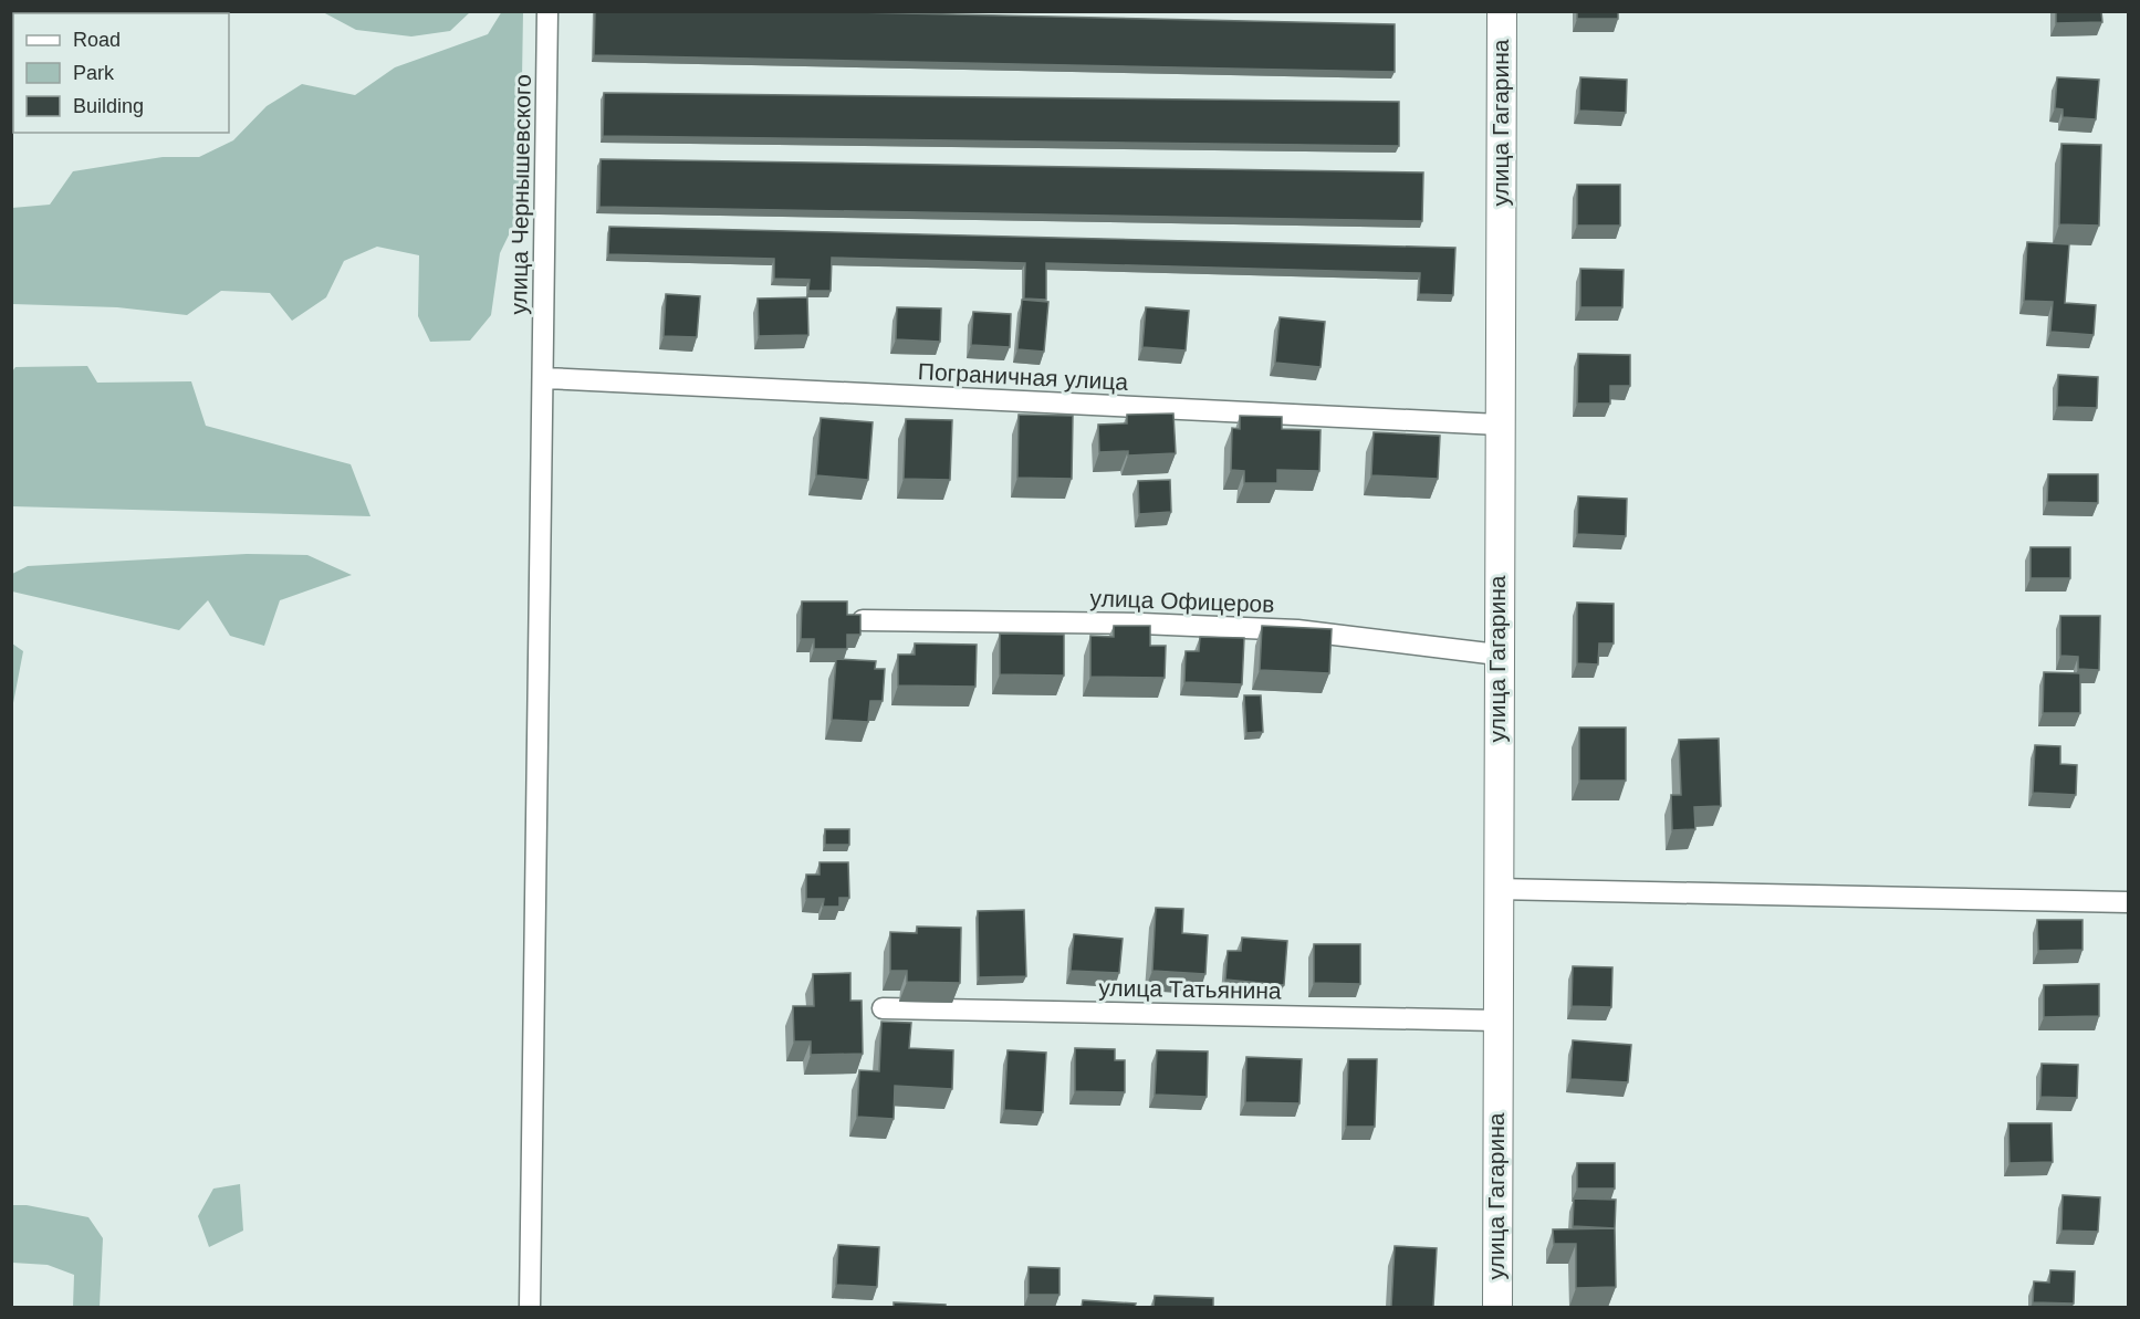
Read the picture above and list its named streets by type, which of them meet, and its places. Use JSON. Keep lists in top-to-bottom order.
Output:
{
  "streets": {
    "street": [
      "улица Гагарина",
      "улица Чернышевского",
      "Пограничная улица",
      "улица Офицеров",
      "улица Татьянина"
    ]
  },
  "crossings": [
    ["улица Гагарина", "Пограничная улица"],
    ["улица Гагарина", "улица Офицеров"],
    ["улица Гагарина", "улица Татьянина"],
    ["улица Чернышевского", "Пограничная улица"]
  ],
  "legend": ["Road", "Park", "Building"]
}
